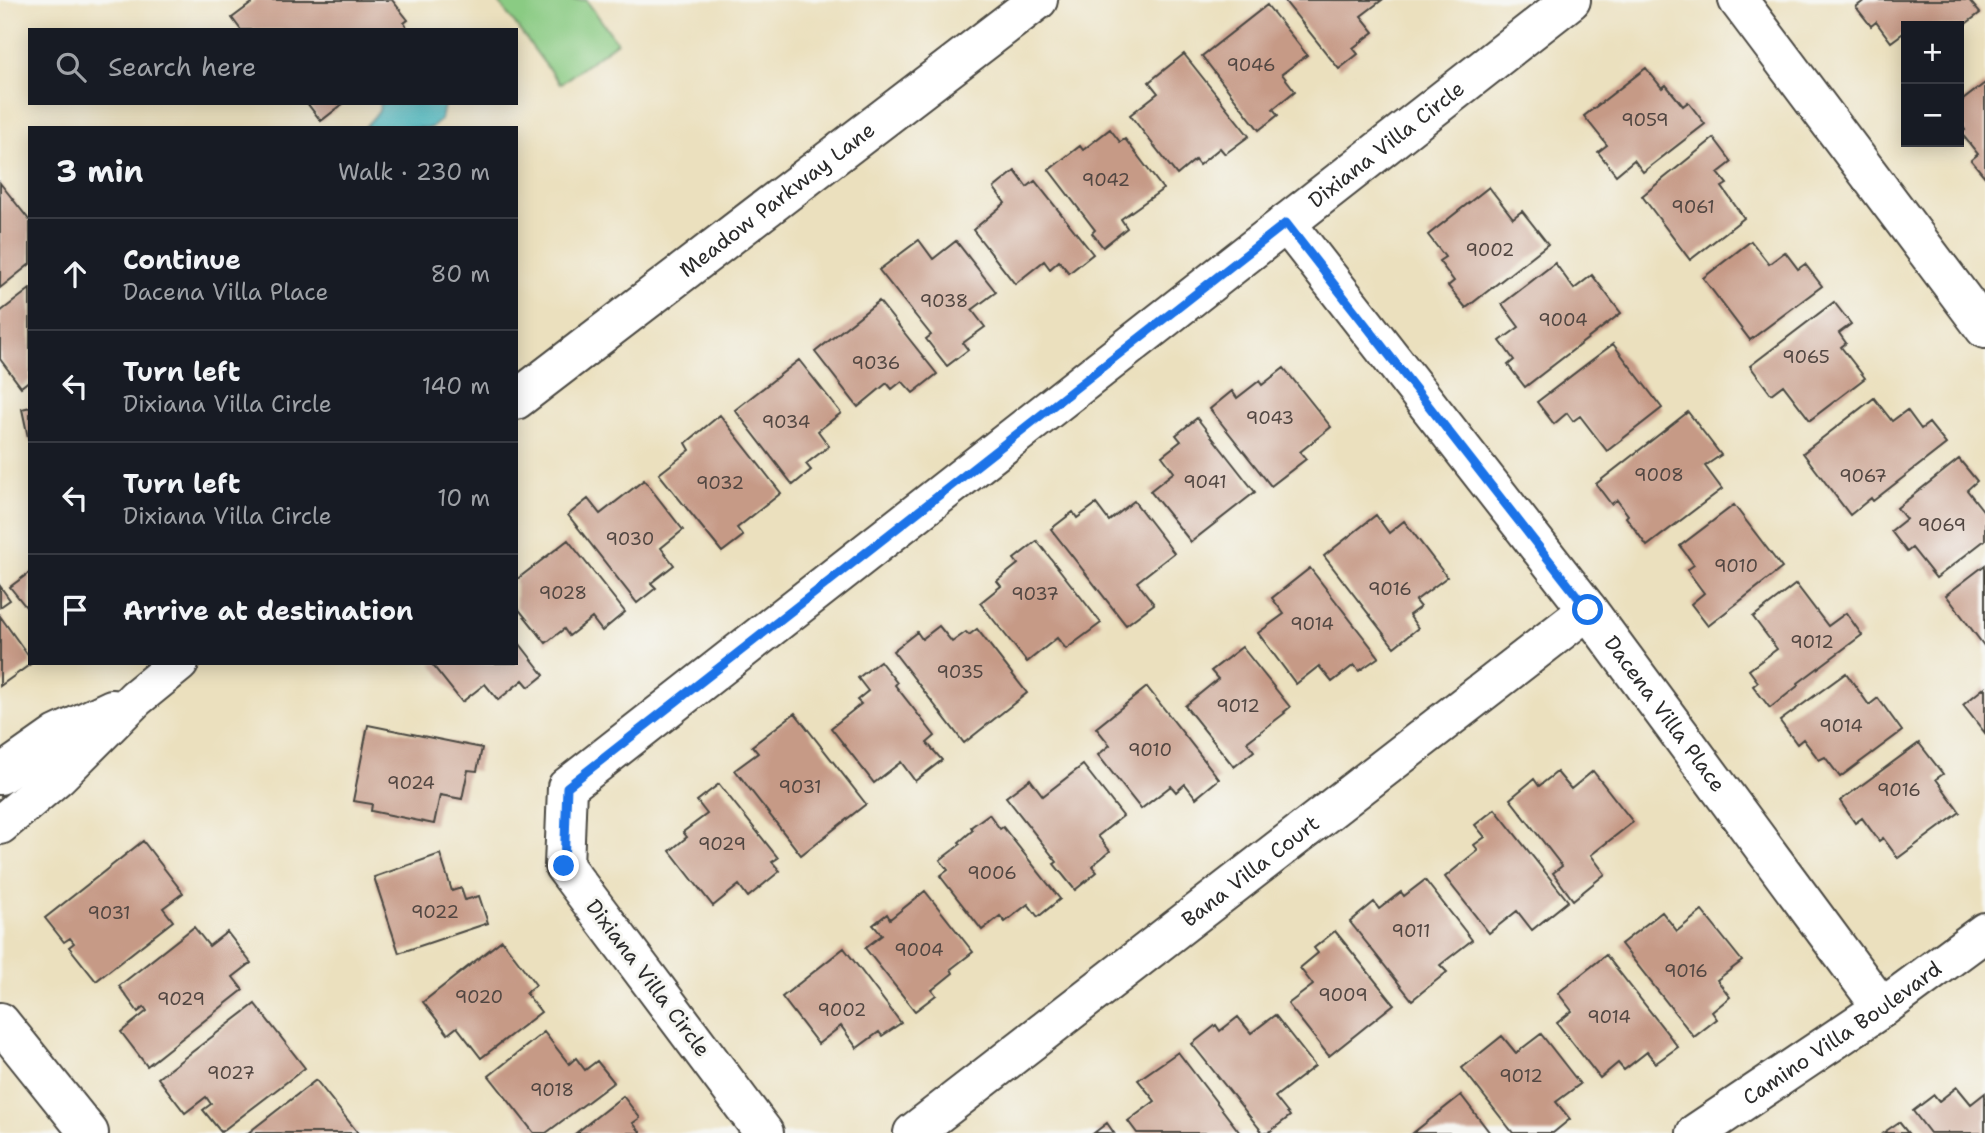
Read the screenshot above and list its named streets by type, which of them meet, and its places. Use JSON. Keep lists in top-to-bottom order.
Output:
{
  "streets": {
    "street": [
      "Dixiana Villa Circle",
      "Meadow Parkway Lane",
      "Dacena Villa Place",
      "Bana Villa Court",
      "Camino Villa Boulevard"
    ]
  },
  "crossings": [
    ["Dixiana Villa Circle", "Dacena Villa Place"],
    ["Dacena Villa Place", "Bana Villa Court"],
    ["Dacena Villa Place", "Camino Villa Boulevard"]
  ],
  "house_numbers": [
    "9046",
    "9059",
    "9042",
    "9061",
    "9002",
    "9038",
    "9004",
    "9065",
    "9036",
    "9043",
    "9034",
    "9008",
    "9067",
    "9041",
    "9032",
    "9069",
    "9030",
    "9010",
    "9016",
    "9028",
    "9037",
    "9014",
    "9012",
    "9035",
    "9012",
    "9014",
    "9010",
    "9024",
    "9031",
    "9016",
    "9029",
    "9006",
    "9022",
    "9031",
    "9011",
    "9004",
    "9016",
    "9009",
    "9020",
    "9029",
    "9002",
    "9014",
    "9027",
    "9012",
    "9018"
  ],
  "page": {
    "map_buttons": ["+", "−"],
    "search": "Search here",
    "heading": ["3 min", "Walk · 230 m"],
    "list": [
      ["Continue", "Dacena Villa Place", "80 m"],
      ["Turn left", "Dixiana Villa Circle", "140 m"],
      ["Turn left", "Dixiana Villa Circle", "10 m"],
      "Arrive at destination"
    ]
  }
}
